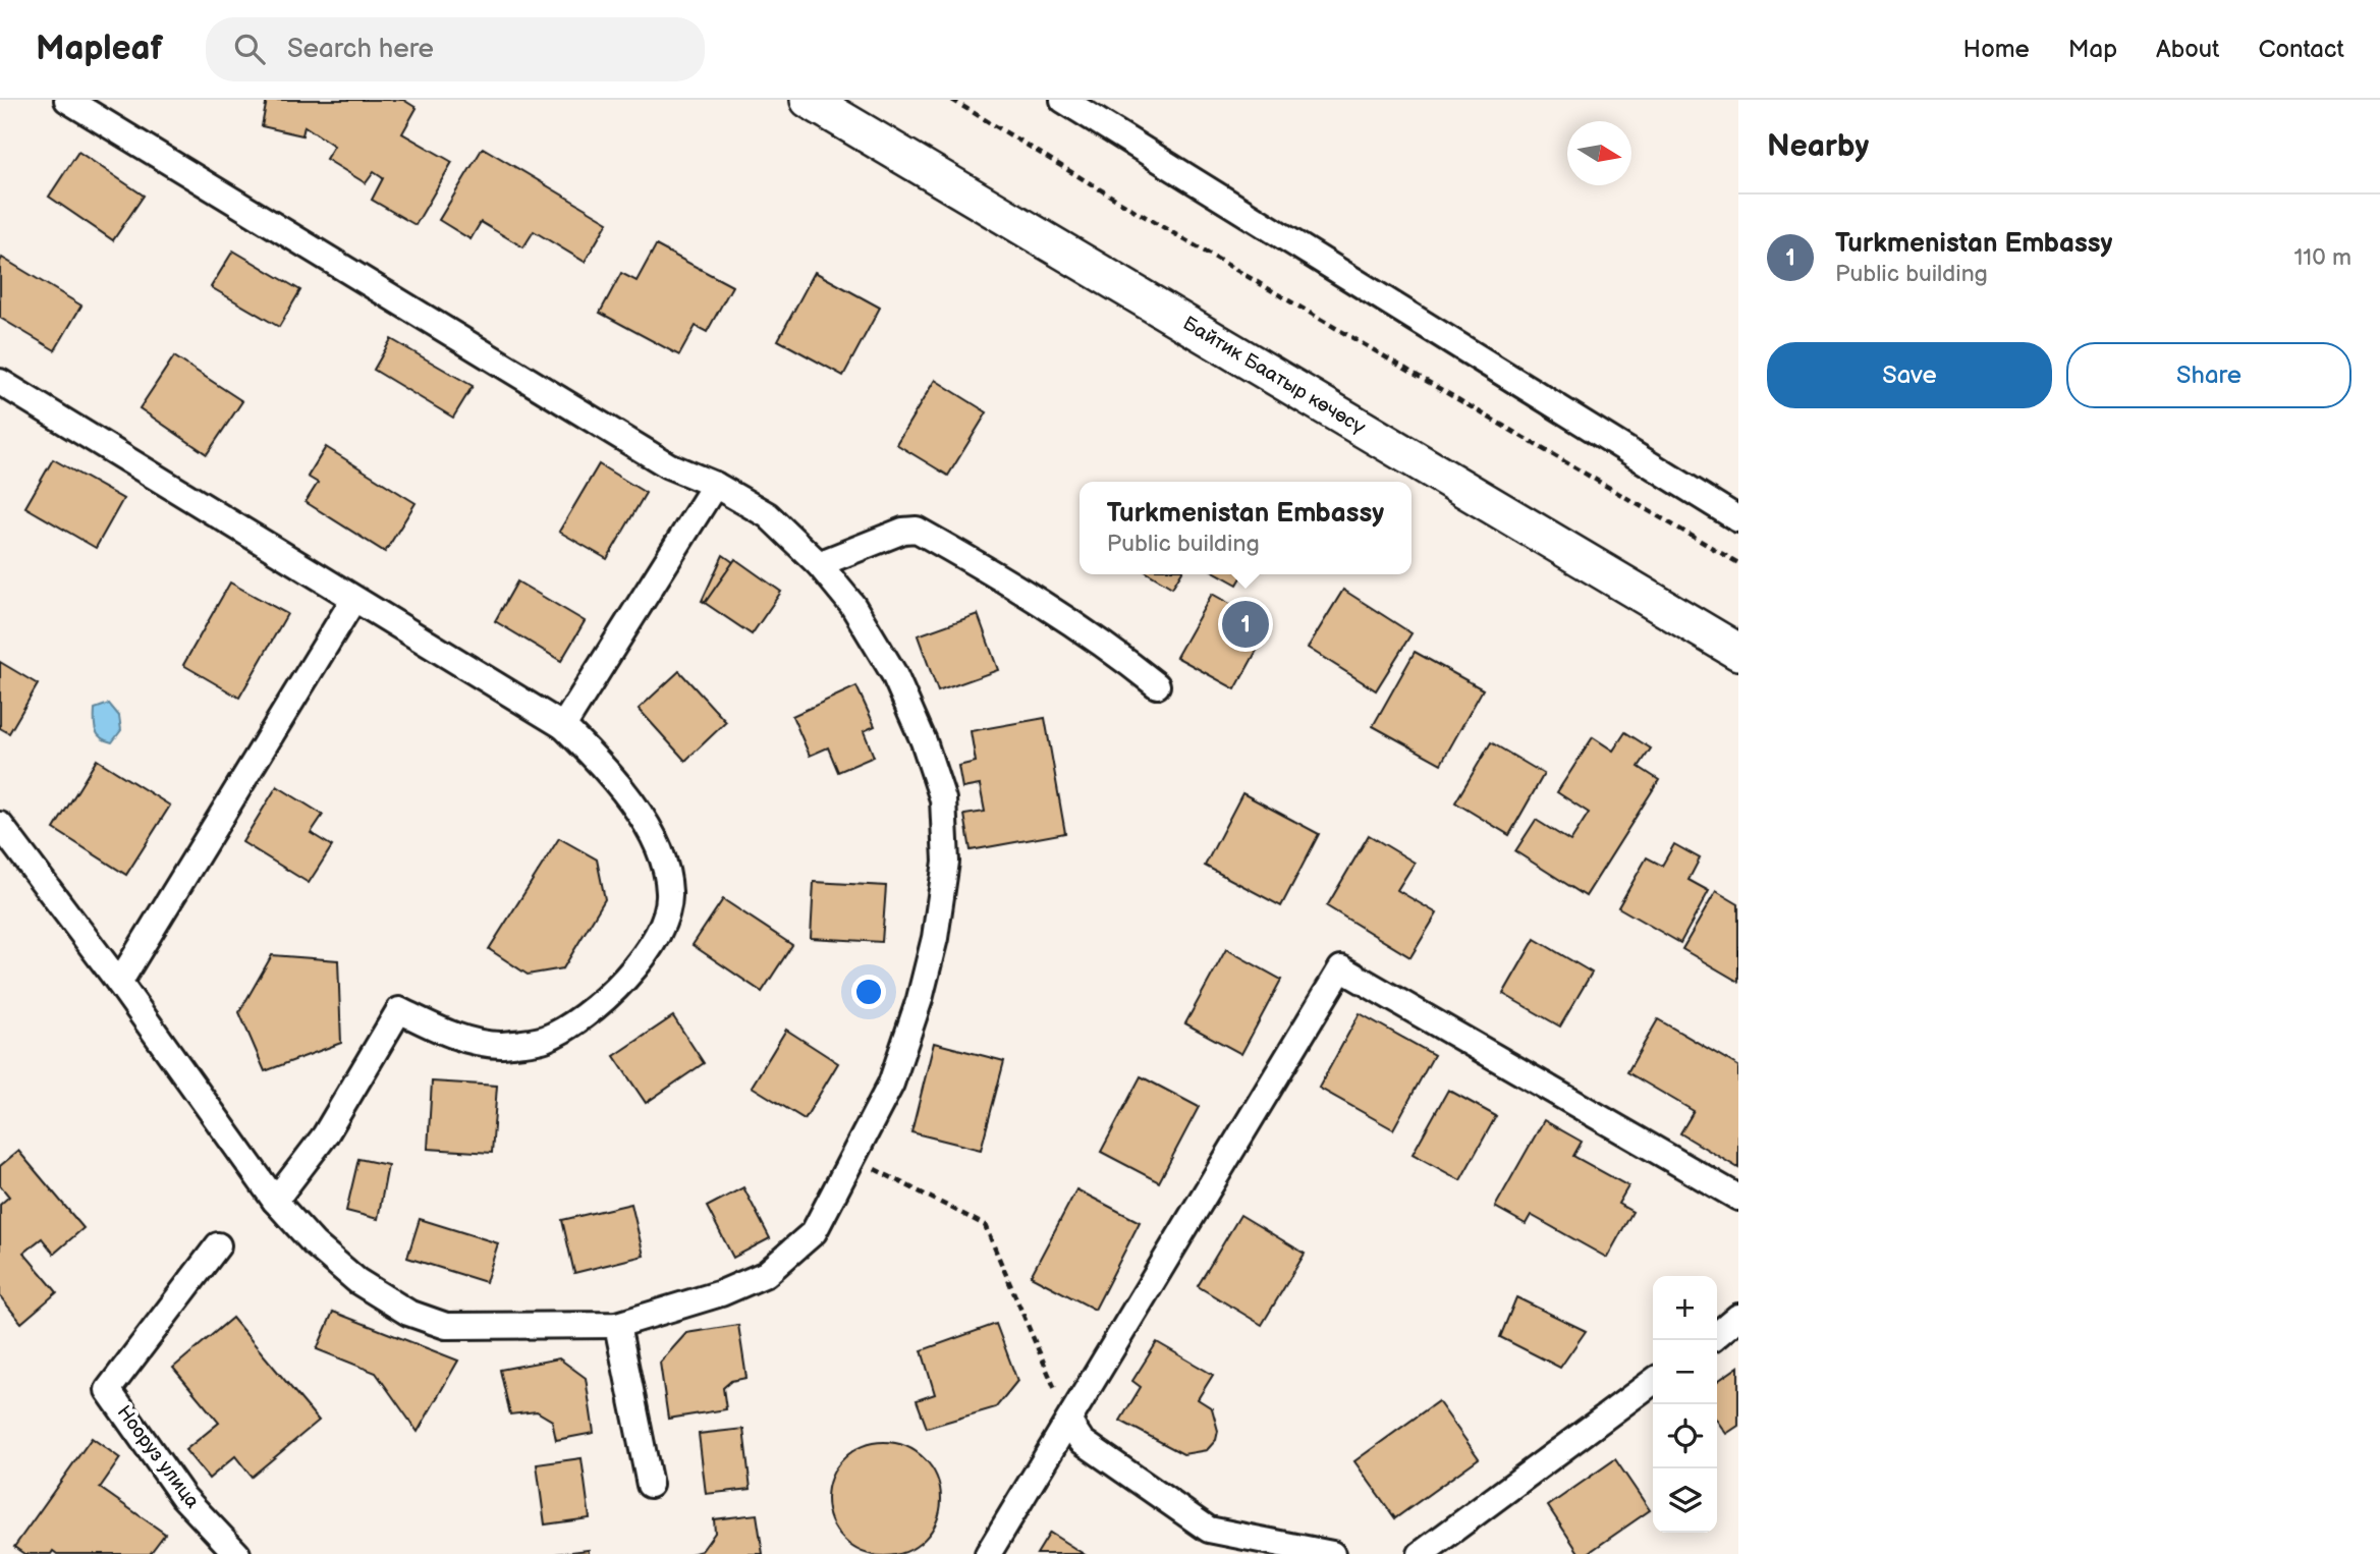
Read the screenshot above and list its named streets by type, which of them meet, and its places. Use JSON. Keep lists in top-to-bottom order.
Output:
{
  "streets": {
    "main road": ["Байтик Баатыр көчөсү"],
    "street": ["Нооруз улица"]
  },
  "north": "right",
  "page": {
    "header": "Mapleaf",
    "search": "Search here",
    "nav": [
      "Home",
      "Map",
      "About",
      "Contact"
    ],
    "heading": "Nearby",
    "list": [
      {
        "mark": "1",
        "name": "Turkmenistan Embassy",
        "note": "Public building",
        "value": "110 m"
      }
    ],
    "buttons": ["Save", "Share"],
    "popup": ["Turkmenistan Embassy", "Public building"],
    "pins": "1",
    "map_buttons": ["+", "−"]
  }
}
